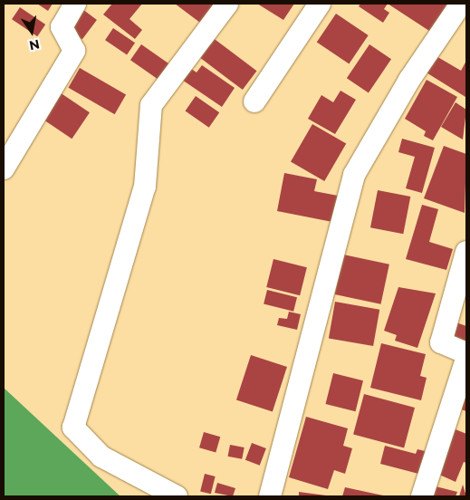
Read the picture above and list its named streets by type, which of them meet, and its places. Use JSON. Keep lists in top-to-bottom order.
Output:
{
  "north": "bottom"
}
